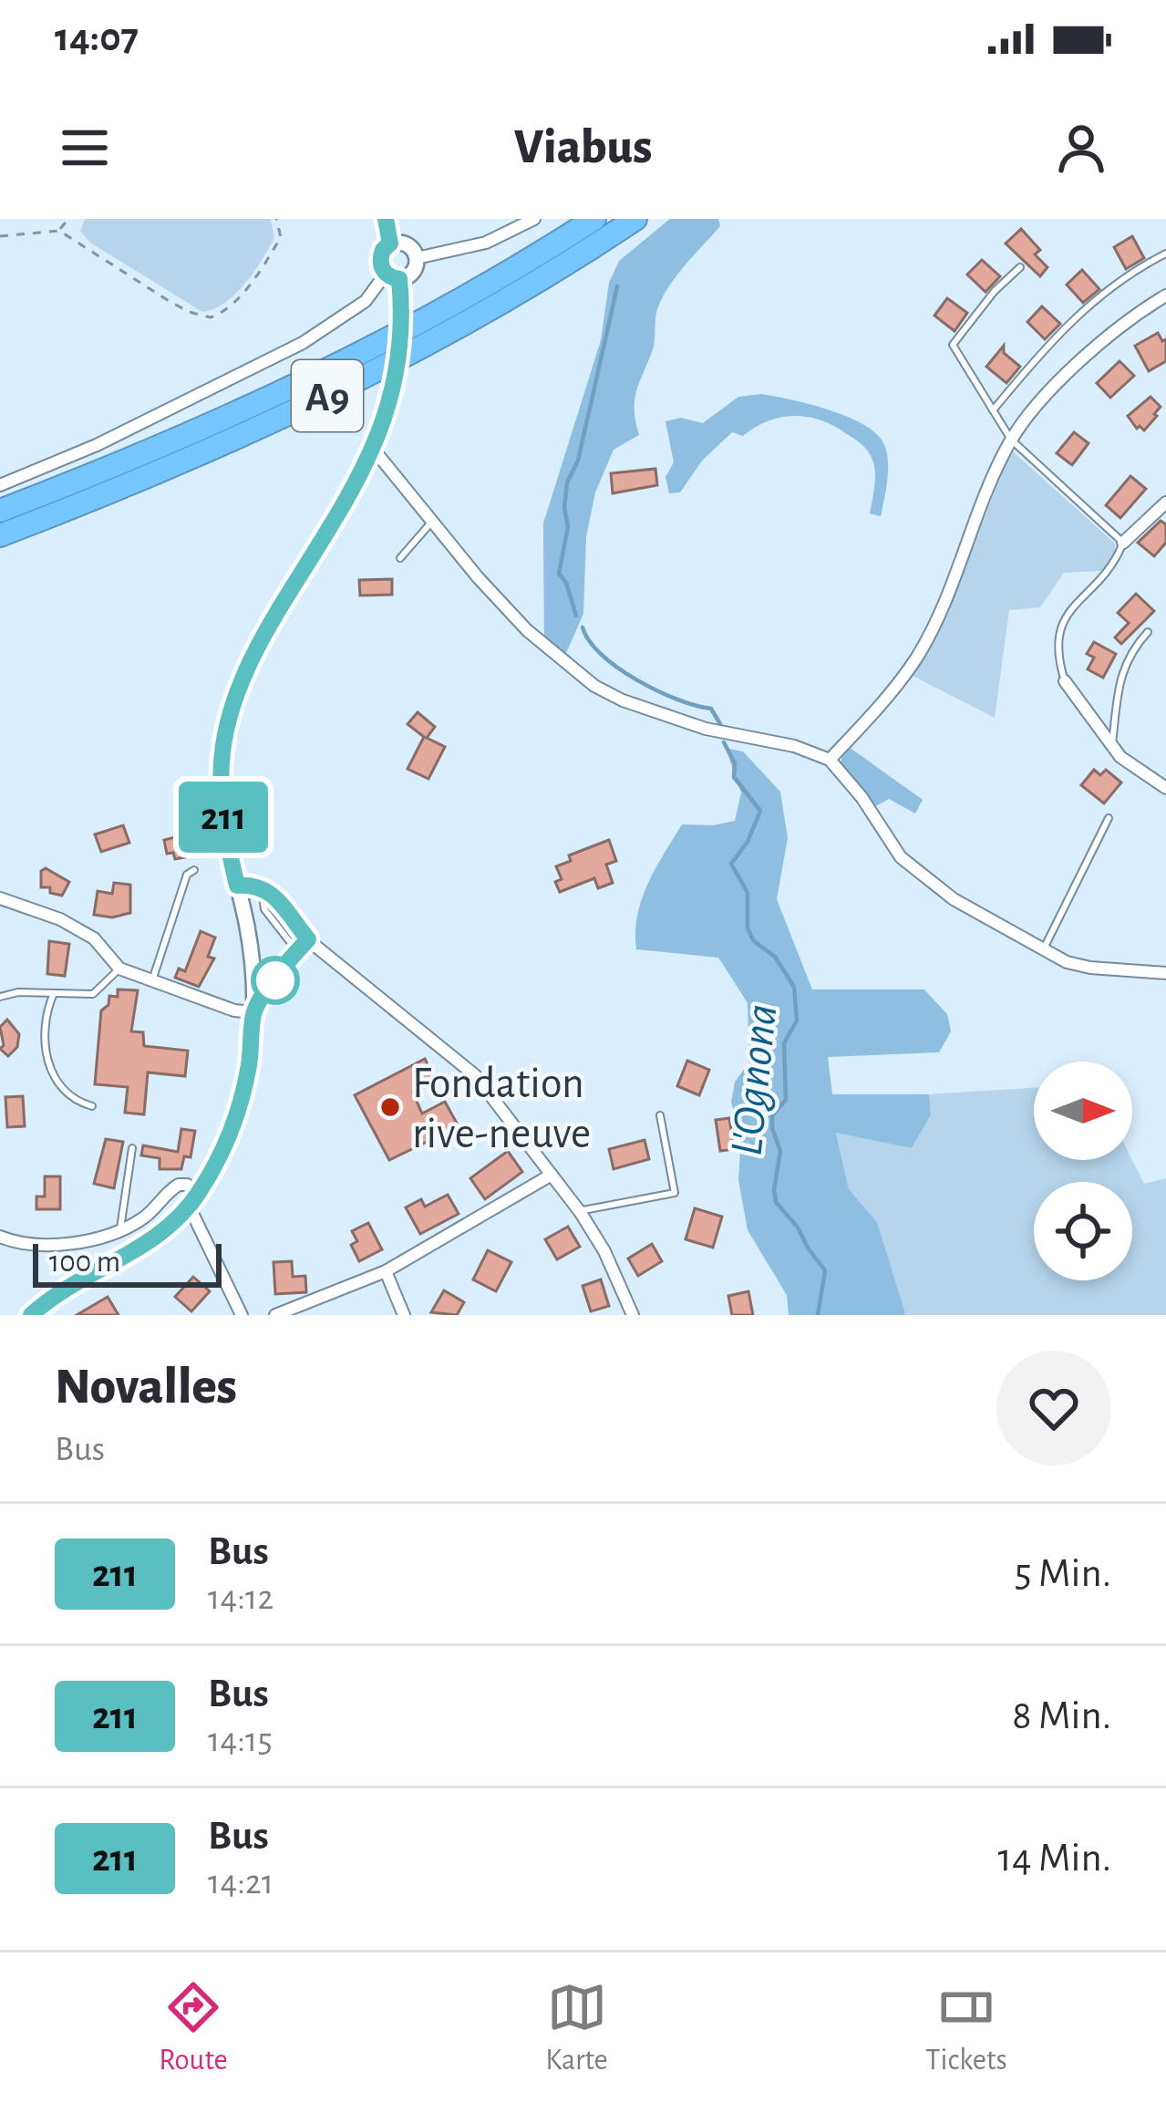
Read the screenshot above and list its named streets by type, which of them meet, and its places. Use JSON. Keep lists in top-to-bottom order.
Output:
{
  "streets": {
    "highway": ["A9"]
  },
  "water": ["L'Ognona"],
  "places": ["Fondation rive-neuve"],
  "lines": ["bus line 211"],
  "scale_bar": "100 m",
  "north": "right",
  "page": {
    "status": "14:07",
    "header": "Viabus",
    "on_map": "211",
    "scale": "100 m",
    "heading": ["Novalles", "Bus"],
    "list": [
      {
        "mark": "211",
        "name": "Bus",
        "note": "14:12",
        "value": "5 Min."
      },
      {
        "mark": "211",
        "name": "Bus",
        "note": "14:15",
        "value": "8 Min."
      },
      {
        "mark": "211",
        "name": "Bus",
        "note": "14:21",
        "value": "14 Min."
      }
    ],
    "tabs": ["Route", "Karte", "Tickets"]
  }
}
